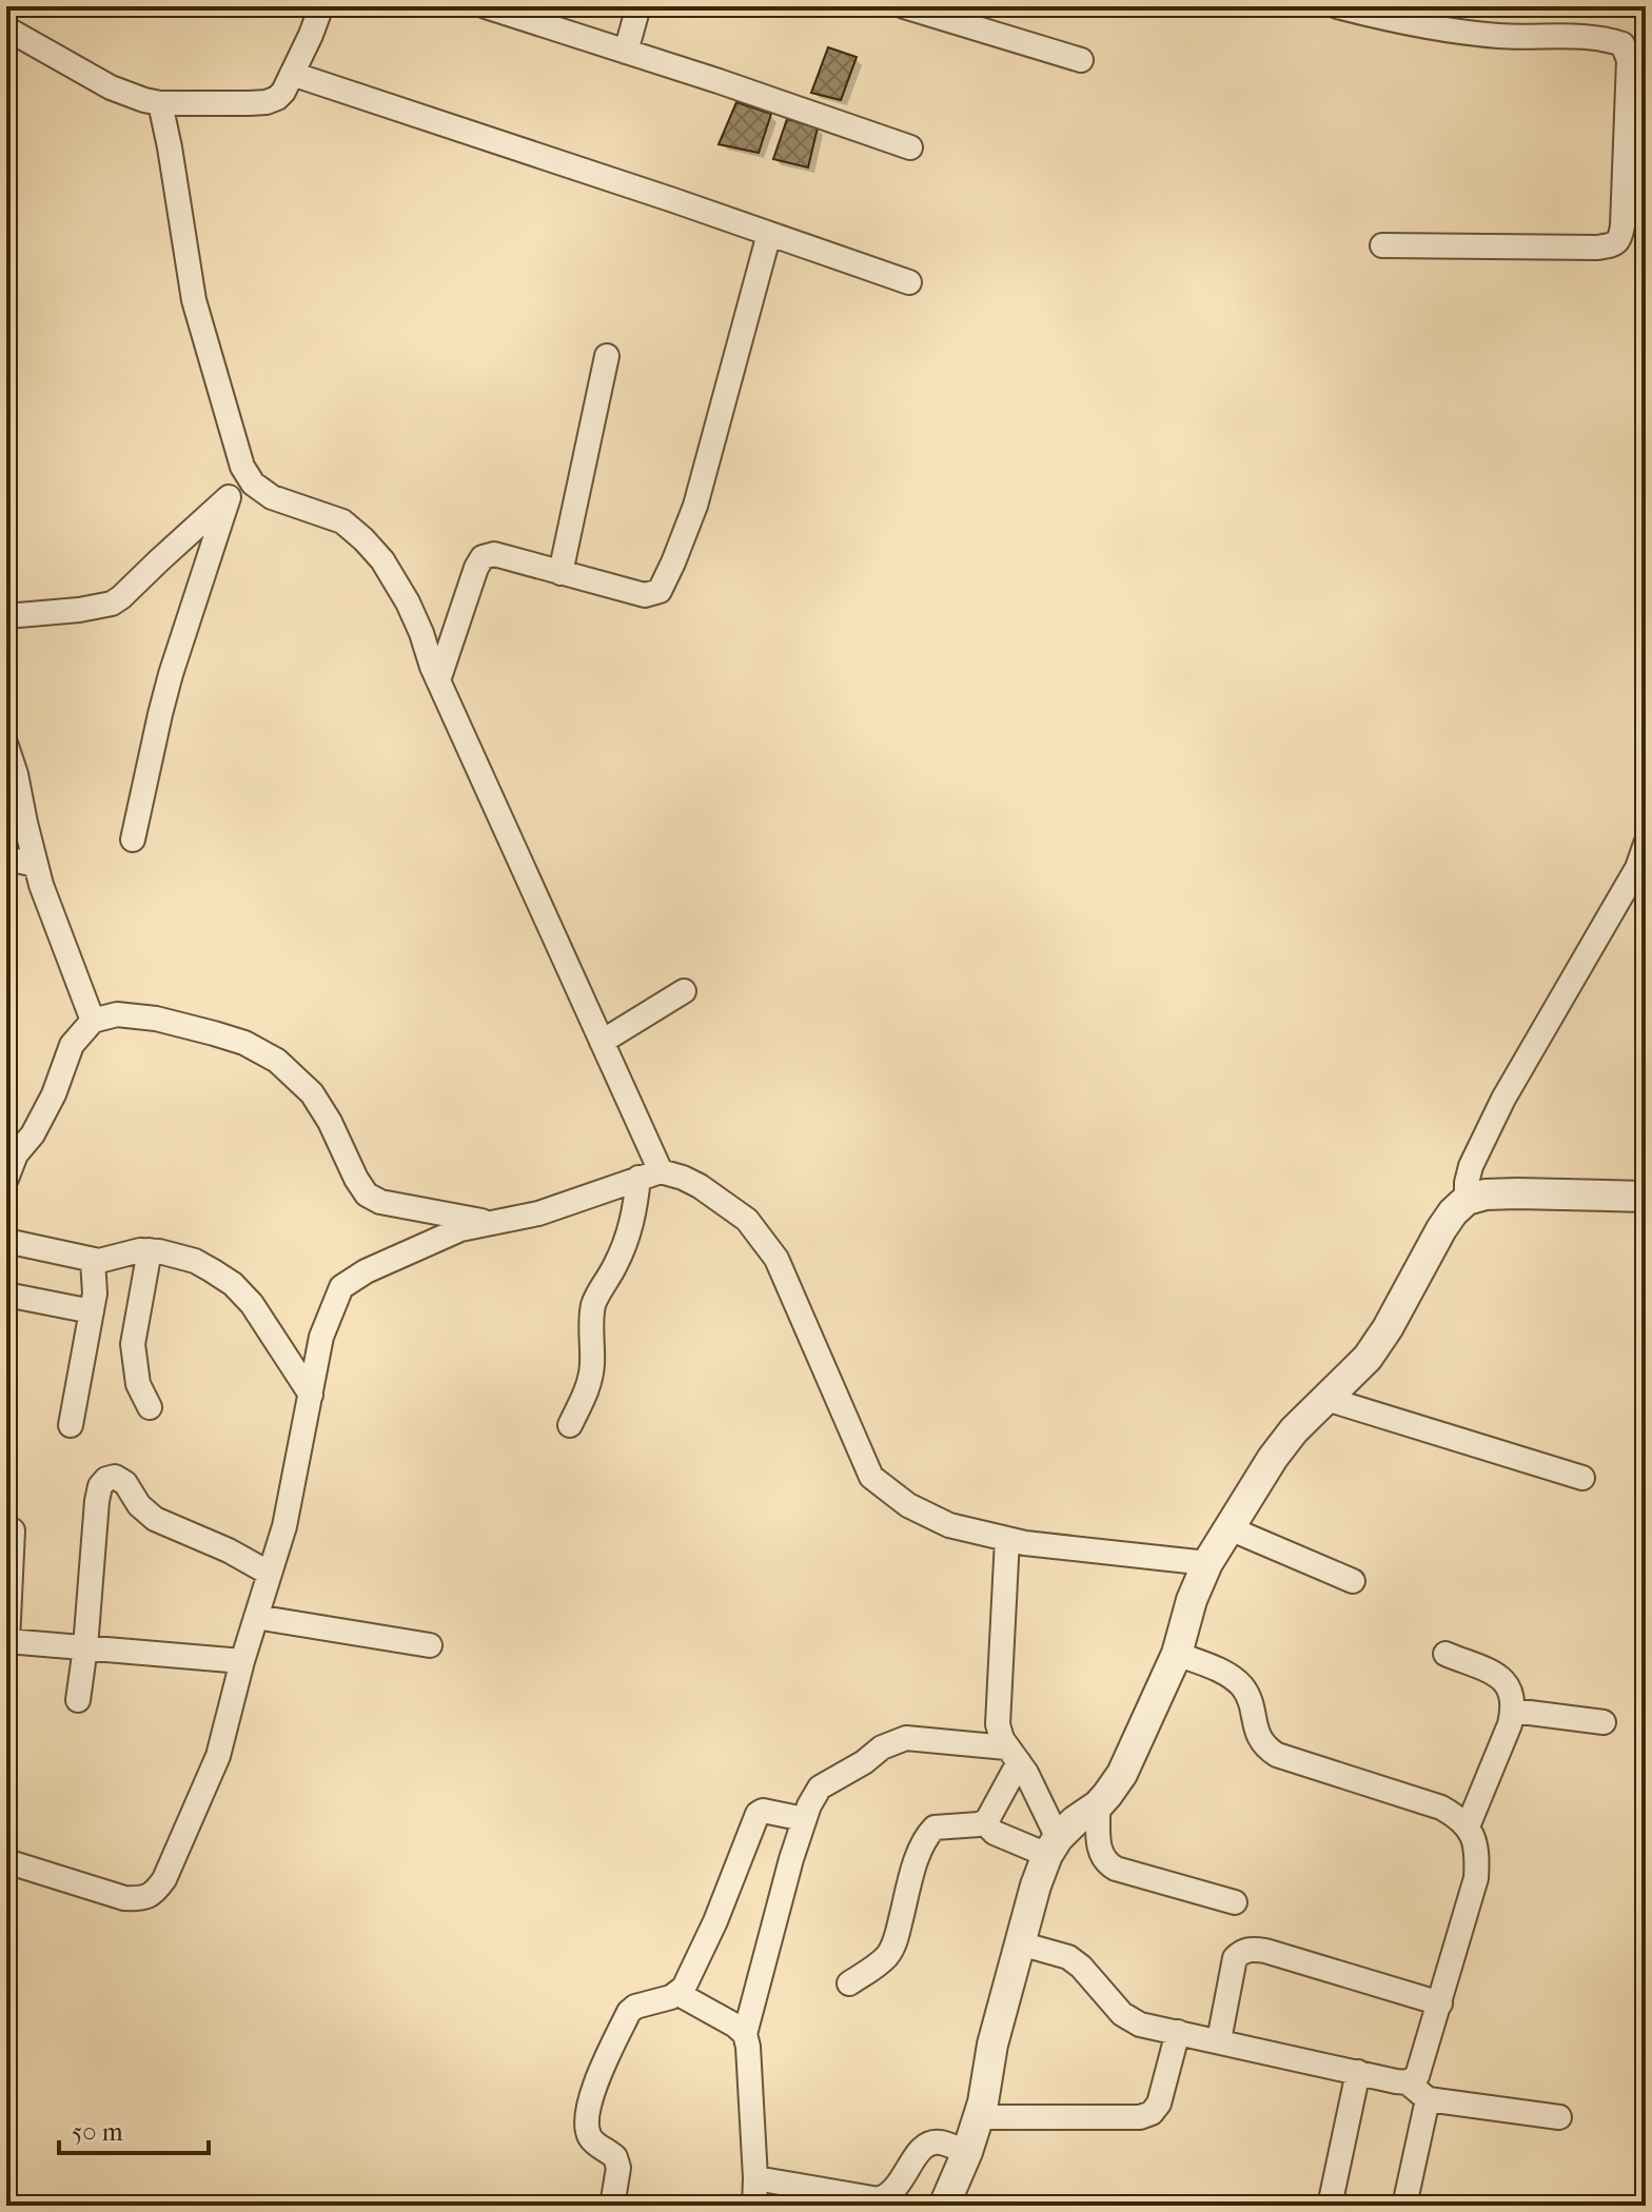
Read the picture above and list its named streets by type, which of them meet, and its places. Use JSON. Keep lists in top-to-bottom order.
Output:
{
  "scale_bar": "50 m"
}
